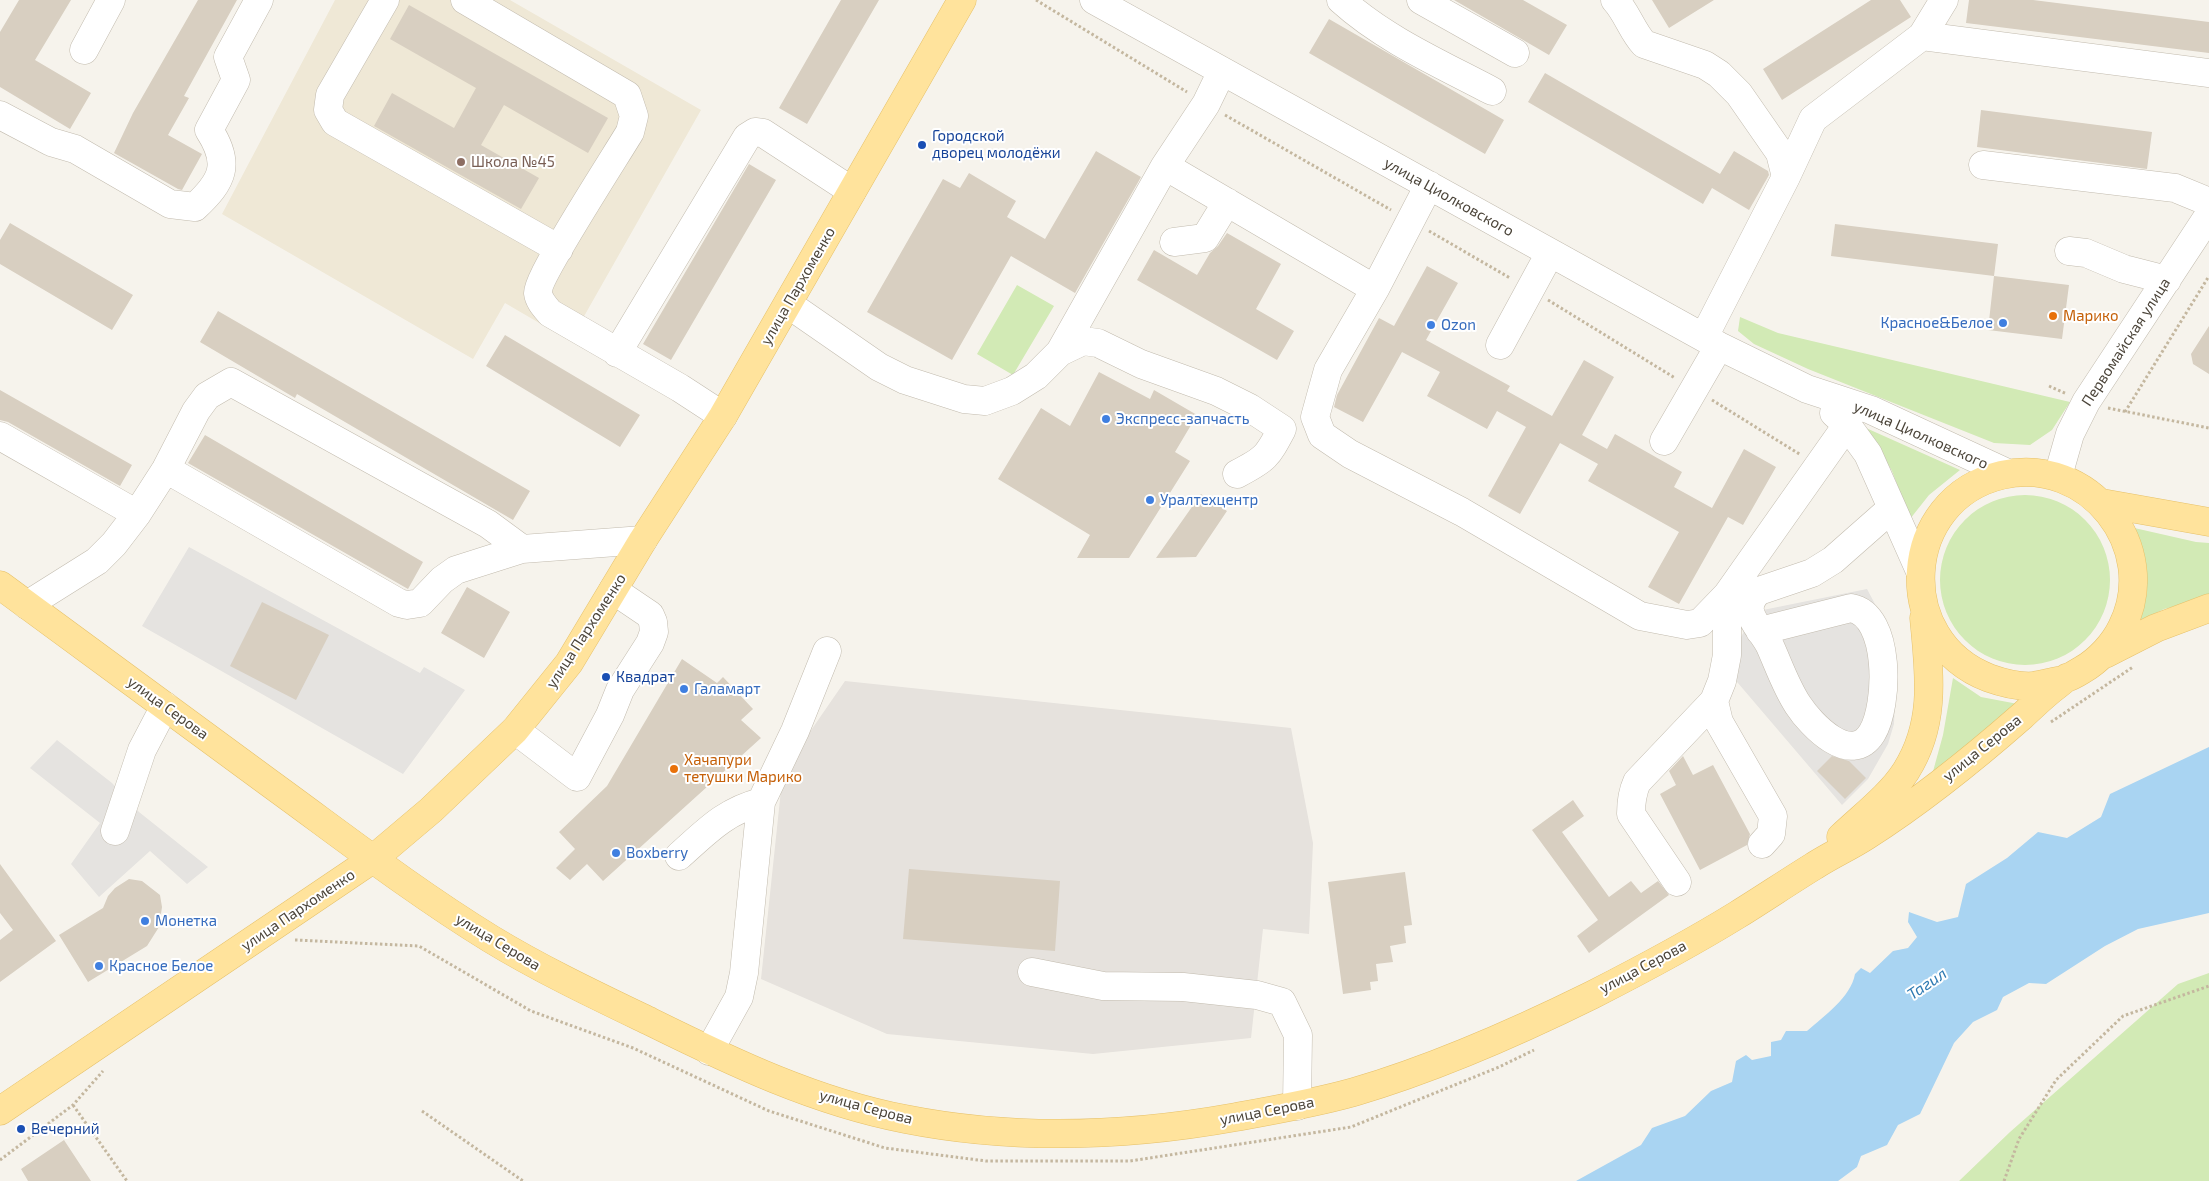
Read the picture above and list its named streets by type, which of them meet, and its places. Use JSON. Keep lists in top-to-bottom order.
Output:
{
  "streets": {
    "main road": ["улица Пархоменко", "улица Серова"],
    "street": ["улица Циолковского", "Первомайская улица"]
  },
  "crossings": [
    ["улица Циолковского", "улица Серова"],
    ["улица Пархоменко", "улица Серова"],
    ["Первомайская улица", "улица Серова"]
  ],
  "water": ["Тагил"],
  "places": [
    "Городской дворец молодёжи",
    "Школа №45",
    "Марико",
    "Красное&Белое",
    "Ozon",
    "Экспресс-запчасть",
    "Уралтехцентр",
    "Квадрат",
    "Галамарт",
    "Хачапури тетушки Марико",
    "Boxberry",
    "Монетка",
    "Красное Белое",
    "Вечерний"
  ]
}
